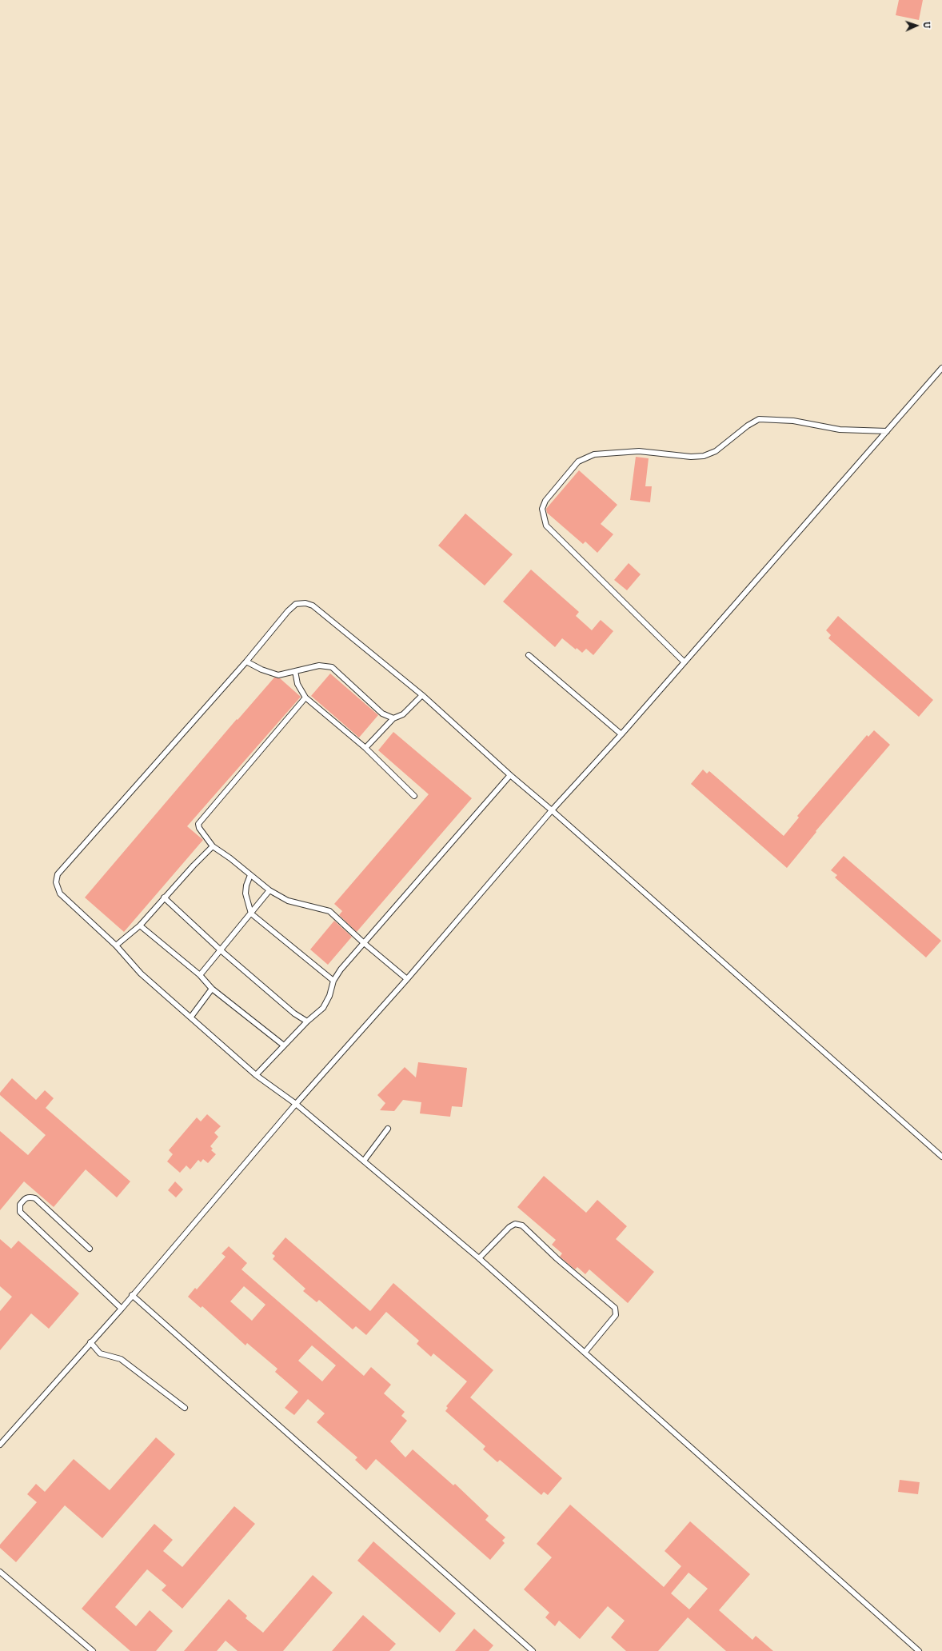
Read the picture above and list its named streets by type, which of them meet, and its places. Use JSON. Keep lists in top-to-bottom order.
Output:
{
  "north": "right"
}
